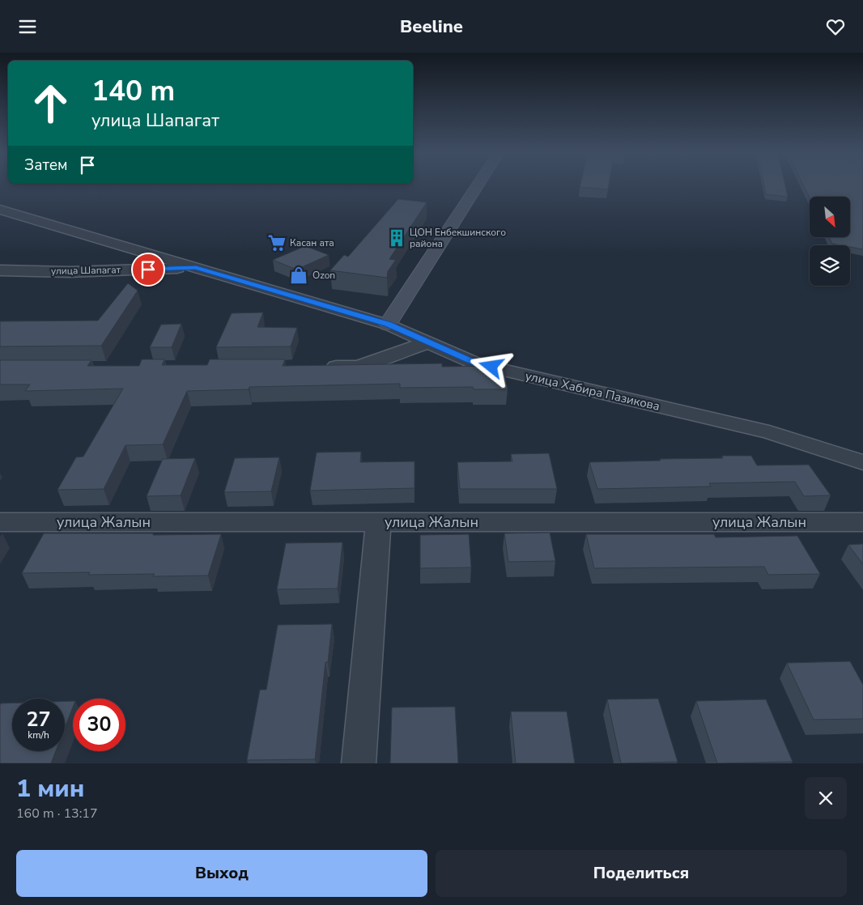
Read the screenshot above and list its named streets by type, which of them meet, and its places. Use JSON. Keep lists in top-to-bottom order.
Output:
{
  "streets": {
    "street": ["улица Шапагат", "улица Хабира Пазикова", "улица Жалын"]
  },
  "crossings": [
    ["улица Шапагат", "улица Хабира Пазикова"]
  ],
  "places": {
    "building": ["ЦОН Енбекшинского района"],
    "supermarket": ["Касан ата"],
    "shop": ["Ozon"]
  },
  "north": "bottom right",
  "page": {
    "header": "Beeline",
    "turn": ["140 m", "улица Шапагат"],
    "then": "Затем",
    "speed": "27 km/h",
    "limit": "30",
    "heading": ["1 мин", "160 m · 13:17"],
    "buttons": ["Выход", "Поделиться"]
  }
}
